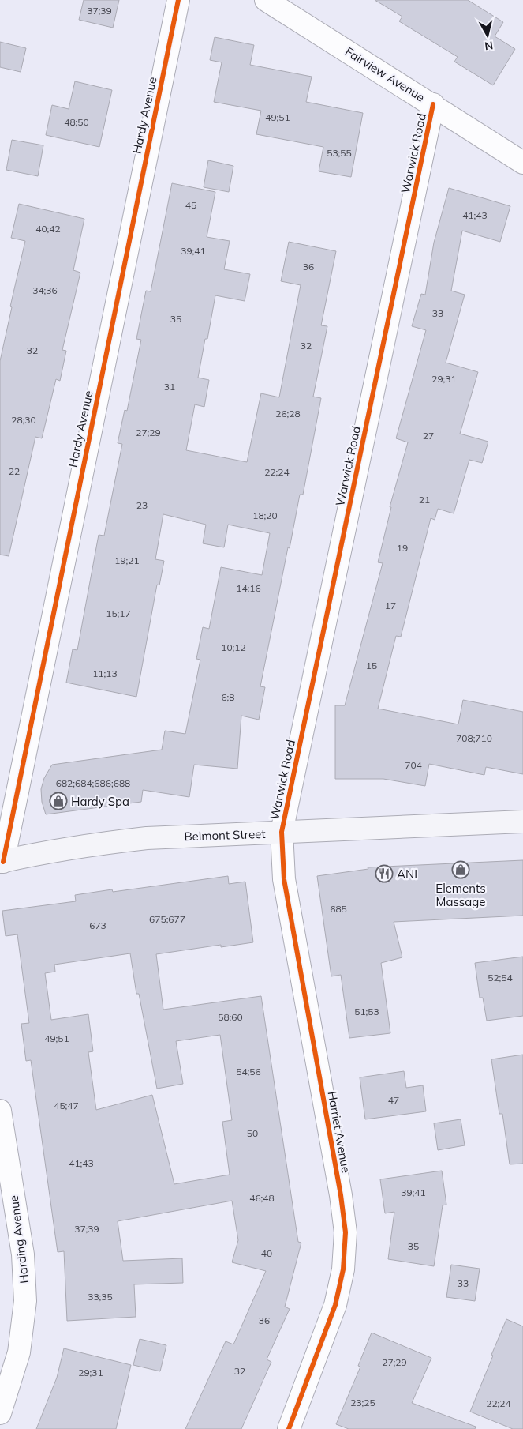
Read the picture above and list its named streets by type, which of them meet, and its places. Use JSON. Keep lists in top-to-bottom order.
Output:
{
  "streets": {
    "main road": ["Belmont Street"],
    "street": [
      "Fairview Avenue",
      "Hardy Avenue",
      "Warwick Road",
      "Harriet Avenue",
      "Harding Avenue"
    ]
  },
  "crossings": [
    ["Fairview Avenue", "Warwick Road"],
    ["Hardy Avenue", "Belmont Street"],
    ["Warwick Road", "Belmont Street"],
    ["Warwick Road", "Harriet Avenue"],
    ["Belmont Street", "Harriet Avenue"]
  ],
  "places": {
    "shop": ["Hardy Spa", "Elements Massage"],
    "restaurant": ["ANI"]
  },
  "house_numbers": [
    "37;39",
    "49;51",
    "48;50",
    "53;55",
    "45",
    "41;43",
    "40;42",
    "39;41",
    "36",
    "34;36",
    "33",
    "35",
    "32",
    "32",
    "29;31",
    "31",
    "26;28",
    "28;30",
    "27;29",
    "27",
    "22",
    "22;24",
    "21",
    "23",
    "18;20",
    "19",
    "19;21",
    "14;16",
    "17",
    "15;17",
    "10;12",
    "15",
    "11;13",
    "6;8",
    "708;710",
    "704",
    "682;684;686;688",
    "685",
    "675;677",
    "673",
    "52;54",
    "51;53",
    "58;60",
    "49;51",
    "54;56",
    "47",
    "45;47",
    "50",
    "41;43",
    "39;41",
    "46;48",
    "37;39",
    "35",
    "40",
    "33",
    "33;35",
    "36",
    "27;29",
    "32",
    "29;31",
    "23;25",
    "22;24"
  ],
  "north": "bottom"
}
